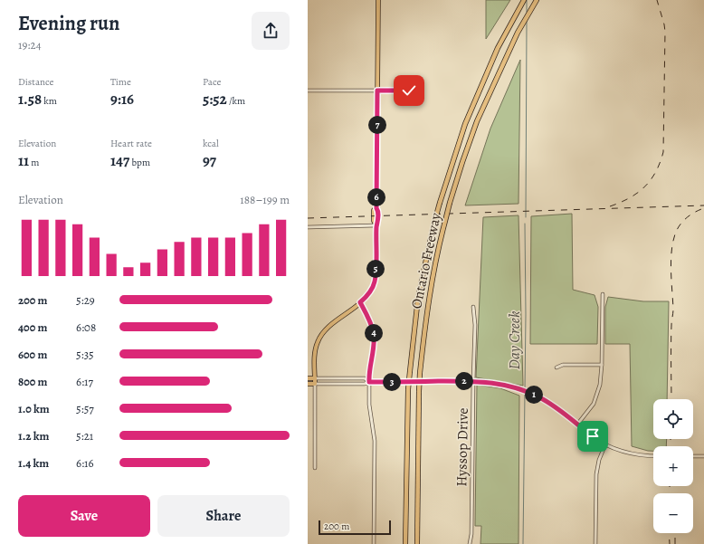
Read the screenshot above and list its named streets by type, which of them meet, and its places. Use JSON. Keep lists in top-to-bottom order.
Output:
{
  "streets": {
    "highway": ["Ontario Freeway"],
    "street": ["Hyssop Drive"]
  },
  "water": ["Day Creek"],
  "scale_bar": "200 m",
  "page": {
    "heading": ["Evening run", "19:24"],
    "stats": [
      ["Distance", "1.58 km"],
      ["Time", "9:16"],
      ["Pace", "5:52 /km"],
      ["Elevation", "11 m"],
      ["Heart rate", "147 bpm"],
      ["kcal", "97"]
    ],
    "pins": [
      "7",
      "6",
      "5",
      "4",
      "2",
      "3",
      "1"
    ],
    "chart": ["Elevation", "188–199 m"],
    "list": [
      {
        "name": "200 m",
        "note": "5:29"
      },
      {
        "name": "400 m",
        "note": "6:08"
      },
      {
        "name": "600 m",
        "note": "5:35"
      },
      {
        "name": "800 m",
        "note": "6:17"
      },
      {
        "name": "1.0 km",
        "note": "5:57"
      },
      {
        "name": "1.2 km",
        "note": "5:21"
      },
      {
        "name": "1.4 km",
        "note": "6:16"
      }
    ],
    "map_buttons": ["+", "−"],
    "buttons": ["Save", "Share"],
    "scale": "200 m"
  }
}
